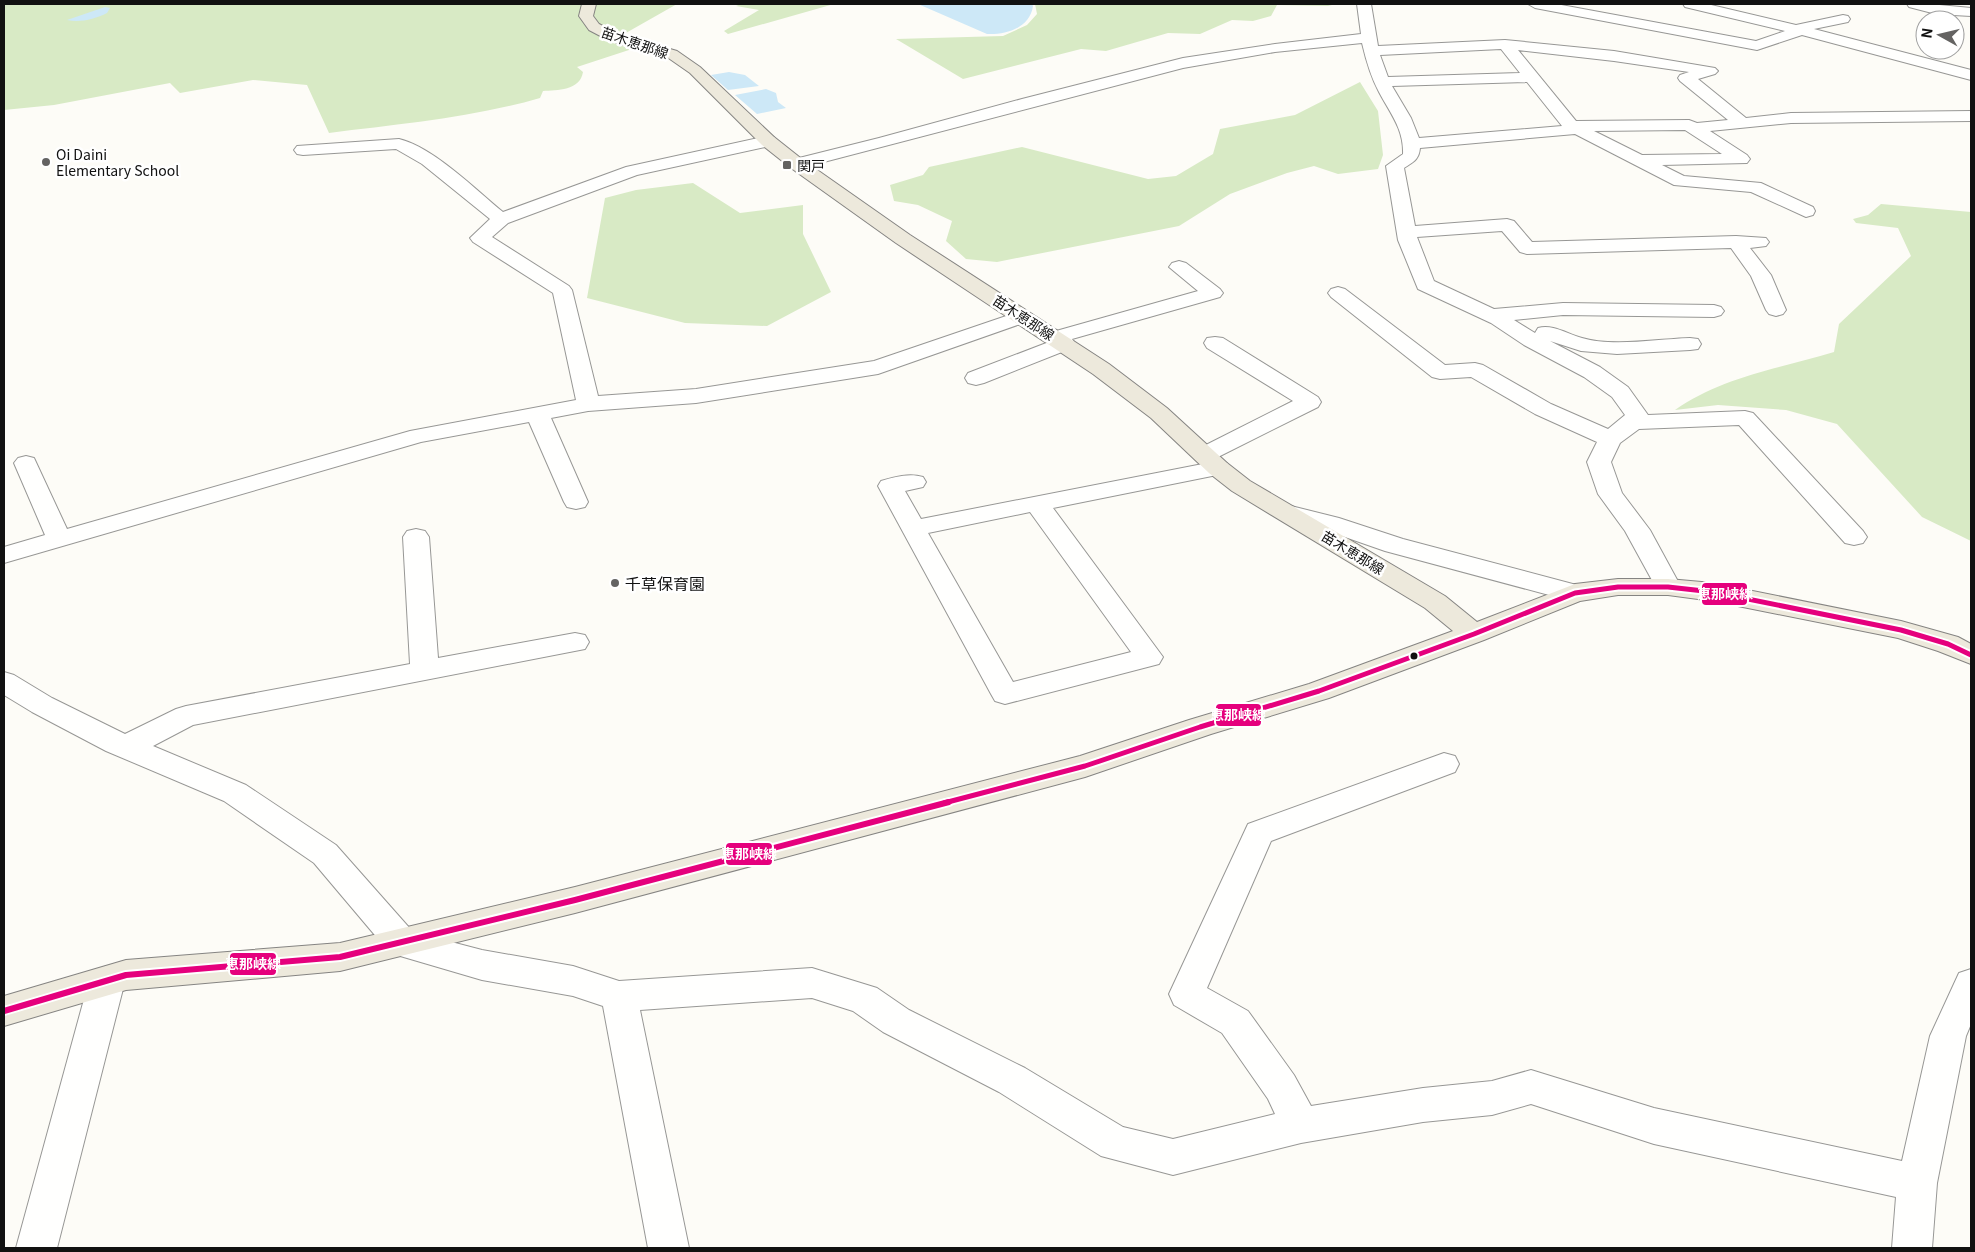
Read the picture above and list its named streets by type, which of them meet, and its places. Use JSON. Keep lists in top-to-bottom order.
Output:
{
  "streets": {
    "main road": ["苗木恵那線"]
  },
  "places": {
    "other": ["Oi Daini Elementary School", "千草保育園"],
    "transit": ["関戸"]
  },
  "lines": ["transit line 恵那峡線"],
  "north": "left"
}
